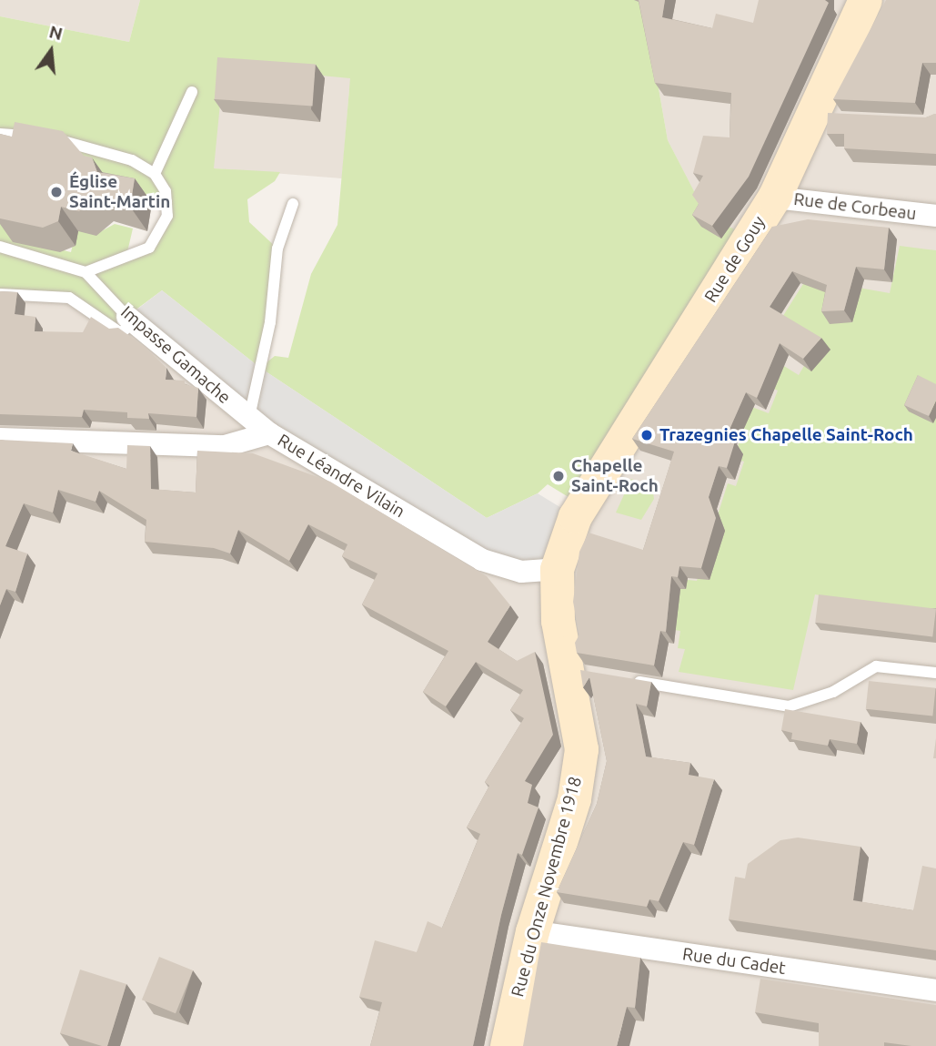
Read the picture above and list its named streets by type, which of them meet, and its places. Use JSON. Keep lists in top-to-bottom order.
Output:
{
  "streets": {
    "street": [
      "Rue de Corbeau",
      "Rue de Gouy",
      "Impasse Gamache",
      "Rue Léandre Vilain",
      "Rue du Onze Novembre 1918",
      "Rue du Cadet"
    ]
  },
  "crossings": [
    ["Rue de Corbeau", "Rue de Gouy"],
    ["Rue de Gouy", "Rue du Onze Novembre 1918"],
    ["Impasse Gamache", "Rue Léandre Vilain"],
    ["Rue Léandre Vilain", "Rue du Onze Novembre 1918"],
    ["Rue du Onze Novembre 1918", "Rue du Cadet"]
  ],
  "places": ["Église Saint-Martin", "Trazegnies Chapelle Saint-Roch", "Chapelle Saint-Roch"],
  "north": "top"
}
